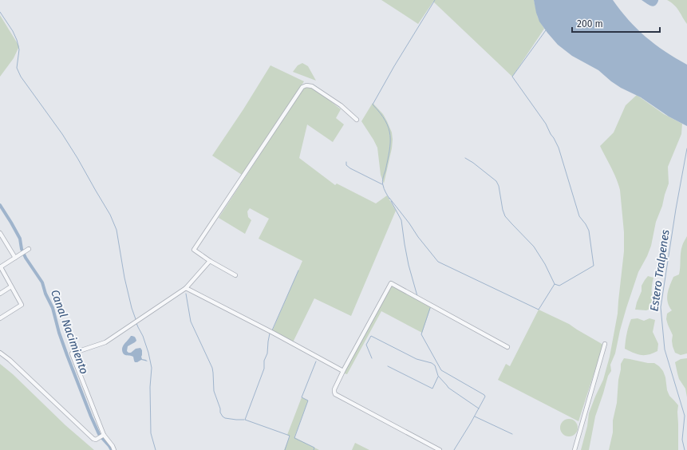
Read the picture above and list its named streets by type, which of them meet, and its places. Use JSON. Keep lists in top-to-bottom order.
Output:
{
  "water": ["Estero Tralpenes", "Canal Nacimiento"],
  "scale_bar": "200 m"
}
